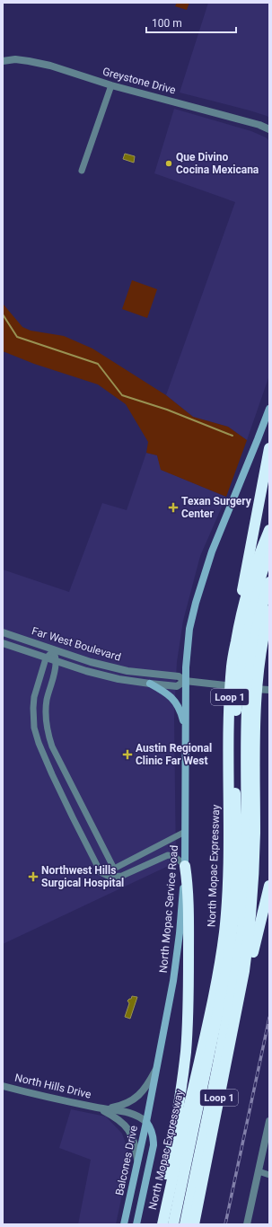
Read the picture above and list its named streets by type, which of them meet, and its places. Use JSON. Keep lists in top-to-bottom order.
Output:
{
  "streets": {
    "highway": ["Loop 1", "North Mopac Expressway"],
    "main road": ["North Mopac Service Road", "Balcones Drive"],
    "street": ["Greystone Drive", "Far West Boulevard", "North Hills Drive"]
  },
  "crossings": [
    ["Far West Boulevard", "North Mopac Service Road"],
    ["North Mopac Service Road", "North Hills Drive"],
    ["North Mopac Service Road", "Balcones Drive"],
    ["North Hills Drive", "Balcones Drive"]
  ],
  "places": {
    "other": ["Que Divino Cocina Mexicana"],
    "health": ["Texan Surgery Center", "Austin Regional Clinic Far West", "Northwest Hills Surgical Hospital"]
  },
  "scale_bar": "100 m"
}
